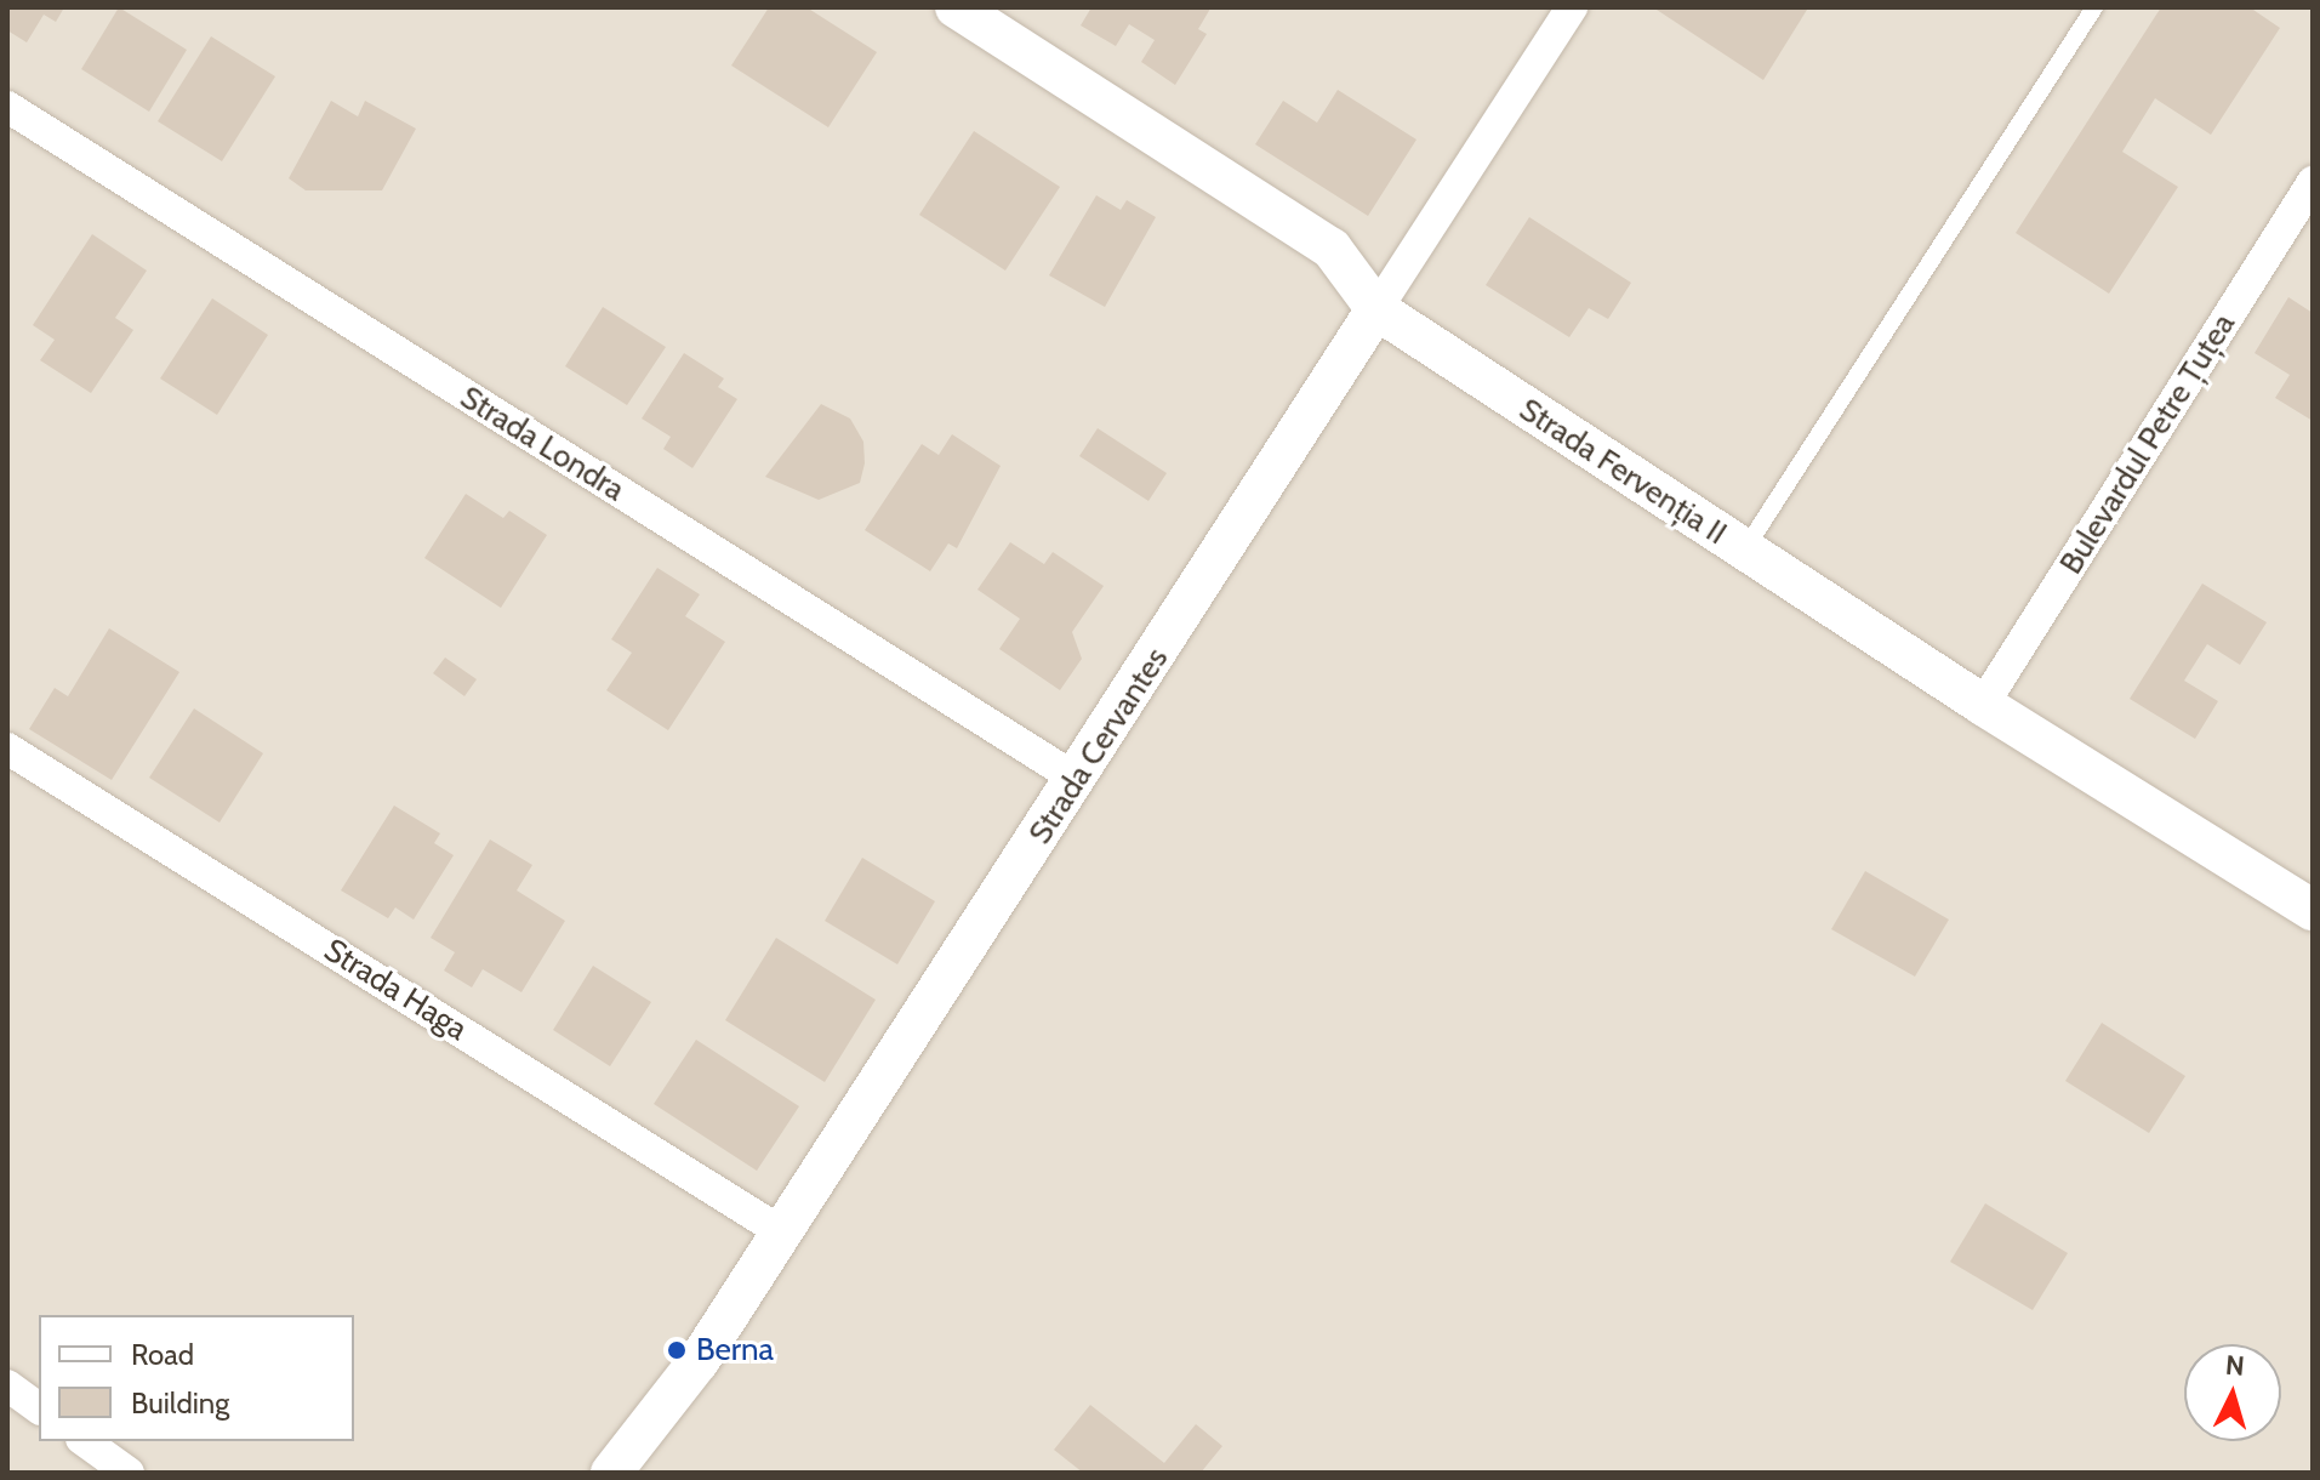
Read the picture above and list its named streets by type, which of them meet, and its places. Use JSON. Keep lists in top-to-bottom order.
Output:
{
  "streets": {
    "street": [
      "Strada Londra",
      "Bulevardul Petre Țuțea",
      "Strada Fervenția II",
      "Strada Cervantes",
      "Strada Haga"
    ]
  },
  "crossings": [
    ["Strada Londra", "Strada Cervantes"],
    ["Bulevardul Petre Țuțea", "Strada Fervenția II"],
    ["Strada Fervenția II", "Strada Cervantes"],
    ["Strada Cervantes", "Strada Haga"]
  ],
  "places": ["Berna"],
  "legend": ["Road", "Building"],
  "north": "top"
}
